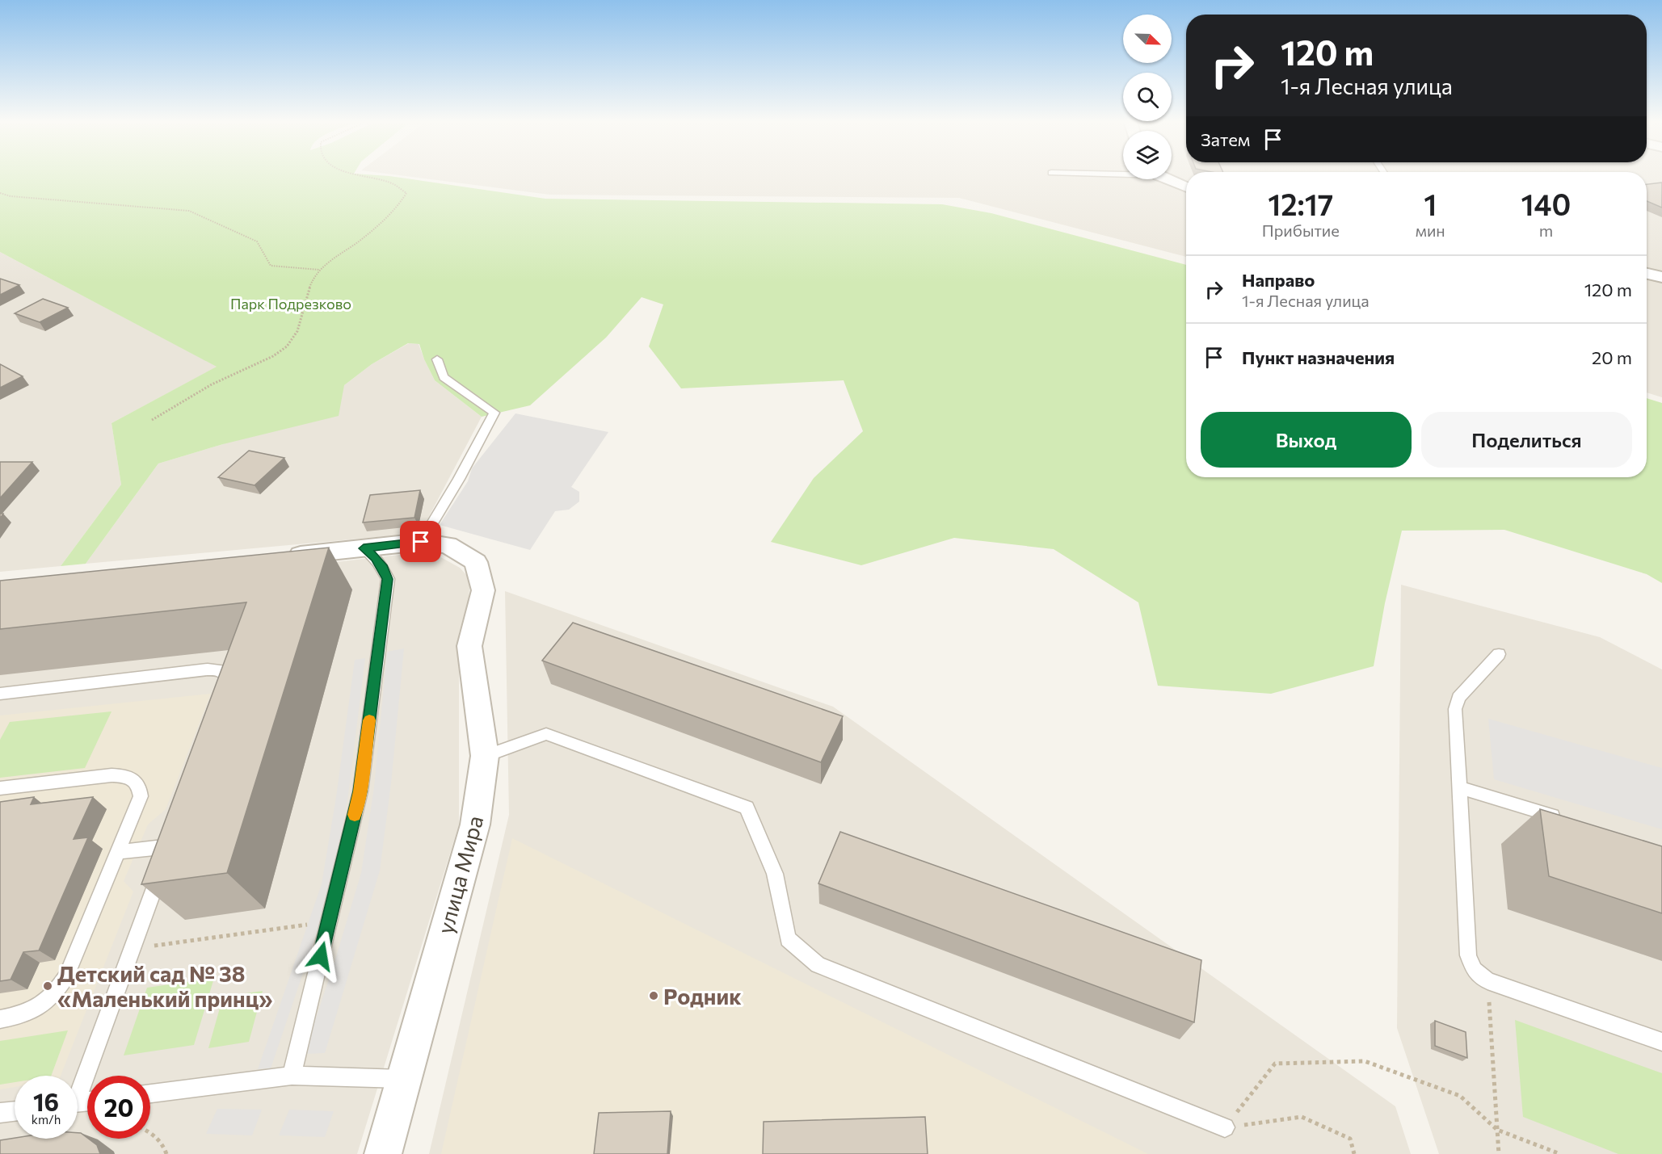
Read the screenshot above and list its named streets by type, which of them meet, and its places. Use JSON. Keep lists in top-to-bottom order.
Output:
{
  "streets": {
    "street": ["улица Мира"]
  },
  "parks": ["Парк Подрезково"],
  "places": ["Детский сад № 38 «Маленький принц»", "Родник"],
  "north": "bottom right",
  "page": {
    "turn": ["120 m", "1-я Лесная улица"],
    "then": "Затем",
    "eta": [
      "12:17",
      "Прибытие",
      "1",
      "мин",
      "140",
      "m"
    ],
    "list": [
      {
        "name": "Направо",
        "note": "1-я Лесная улица",
        "value": "120 m"
      },
      {
        "name": "Пункт назначения",
        "value": "20 m"
      }
    ],
    "buttons": ["Выход", "Поделиться"],
    "speed": "16 km/h",
    "limit": "20"
  }
}
